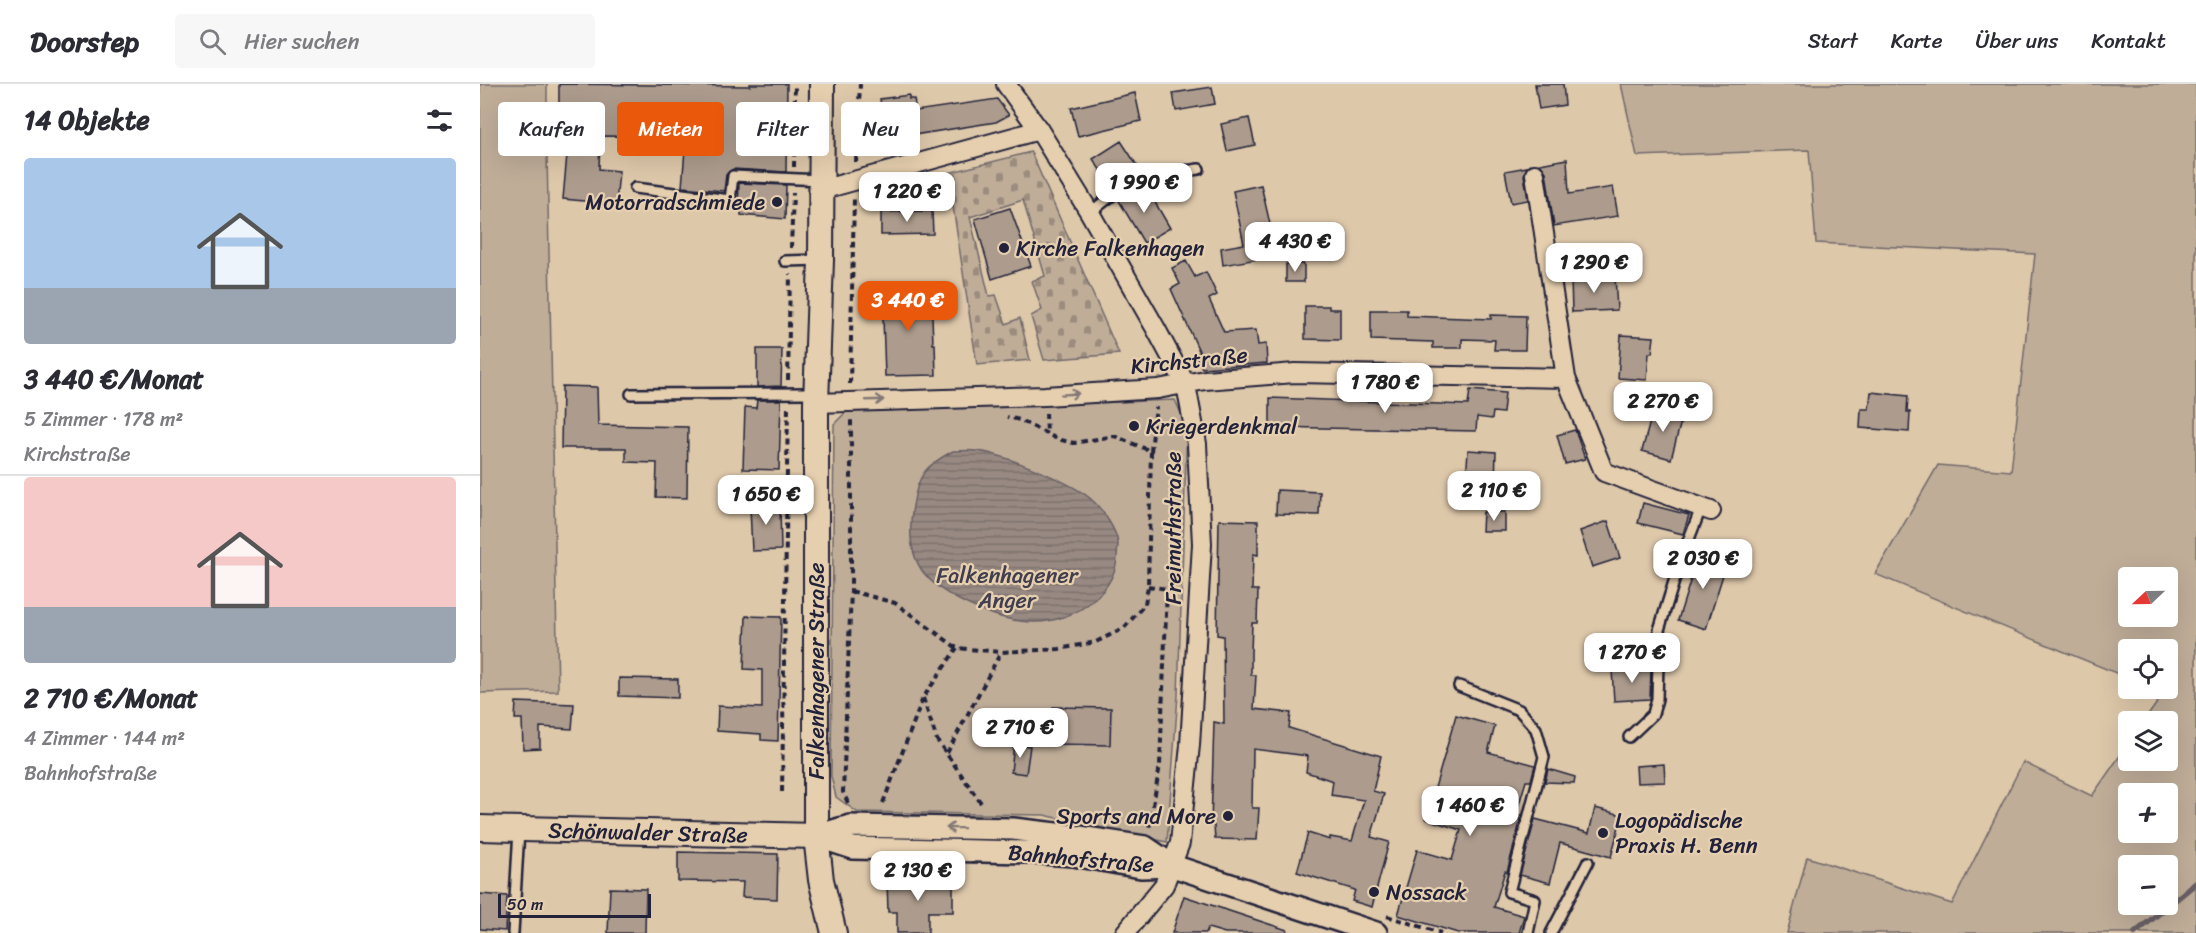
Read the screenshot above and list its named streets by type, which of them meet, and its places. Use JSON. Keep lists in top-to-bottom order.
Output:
{
  "streets": {
    "main road": ["Falkenhagener Straße", "Schönwalder Straße"],
    "street": ["Kirchstraße", "Freimuthstraße", "Bahnhofstraße"]
  },
  "crossings": [
    ["Kirchstraße", "Freimuthstraße"],
    ["Kirchstraße", "Falkenhagener Straße"],
    ["Freimuthstraße", "Bahnhofstraße"],
    ["Falkenhagener Straße", "Schönwalder Straße"],
    ["Falkenhagener Straße", "Bahnhofstraße"],
    ["Schönwalder Straße", "Bahnhofstraße"]
  ],
  "one_way": ["Kirchstraße"],
  "parks": ["Falkenhagener Anger"],
  "places": [
    "Motorradschmiede",
    "Kirche Falkenhagen",
    "Kriegerdenkmal",
    "Sports and More",
    "Logopädische Praxis H. Benn",
    "Nossack"
  ],
  "scale_bar": "50 m",
  "north": "left",
  "page": {
    "header": "Doorstep",
    "search": "Hier suchen",
    "nav": [
      "Start",
      "Karte",
      "Über uns",
      "Kontakt"
    ],
    "heading": "14 Objekte",
    "chip": [
      "Kaufen",
      "Mieten",
      "Filter",
      "Neu"
    ],
    "list": [
      {
        "name": "3 440 €/Monat",
        "note": "5 Zimmer · 178 m² · Kirchstraße"
      },
      {
        "name": "2 710 €/Monat",
        "note": "4 Zimmer · 144 m² · Bahnhofstraße"
      }
    ],
    "price": [
      "1 990 €",
      "1 220 €",
      "4 430 €",
      "1 290 €",
      "3 440 €",
      "1 780 €",
      "2 270 €",
      "2 110 €",
      "1 650 €",
      "2 030 €",
      "1 270 €",
      "2 710 €",
      "1 460 €",
      "2 130 €"
    ],
    "map_buttons": ["+", "−"],
    "scale": "50 m"
  }
}
